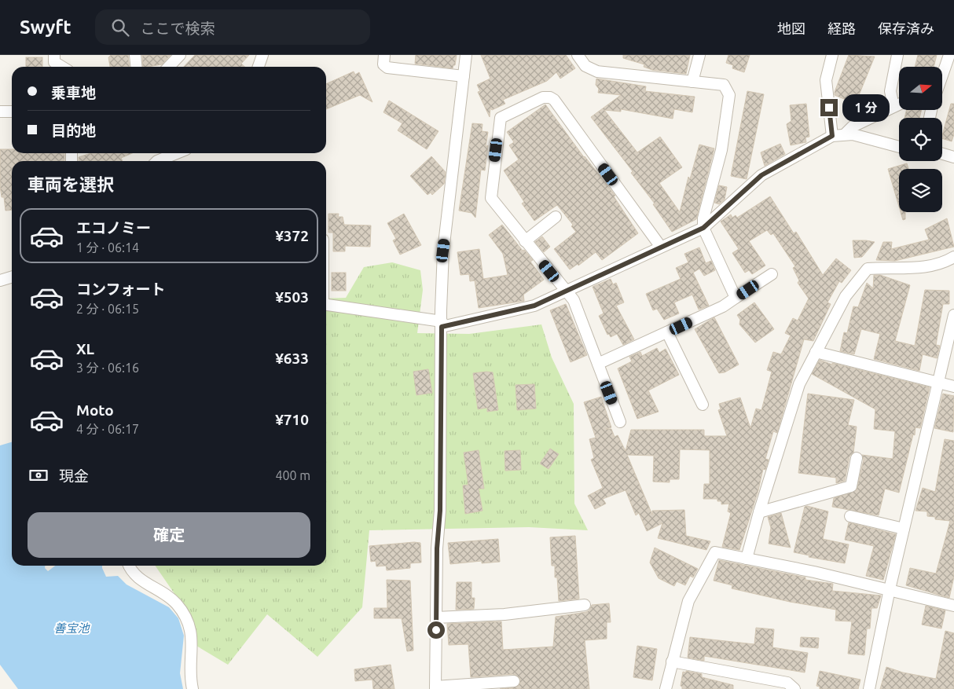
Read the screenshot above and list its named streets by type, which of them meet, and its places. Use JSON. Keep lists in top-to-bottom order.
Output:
{
  "water": ["善宝池"],
  "north": "right",
  "page": {
    "header": "Swyft",
    "search": "ここで検索",
    "nav": ["地図", "経路", "保存済み"],
    "banner": ["乗車地", "目的地"],
    "bubble": "1 分",
    "heading": "車両を選択",
    "list": [
      {
        "name": "エコノミー",
        "note": "1 分 · 06:14",
        "value": "¥372"
      },
      {
        "name": "コンフォート",
        "note": "2 分 · 06:15",
        "value": "¥503"
      },
      {
        "name": "XL",
        "note": "3 分 · 06:16",
        "value": "¥633"
      },
      {
        "name": "Moto",
        "note": "4 分 · 06:17",
        "value": "¥710"
      }
    ],
    "pay": ["現金", "400 m"],
    "buttons": "確定"
  }
}
